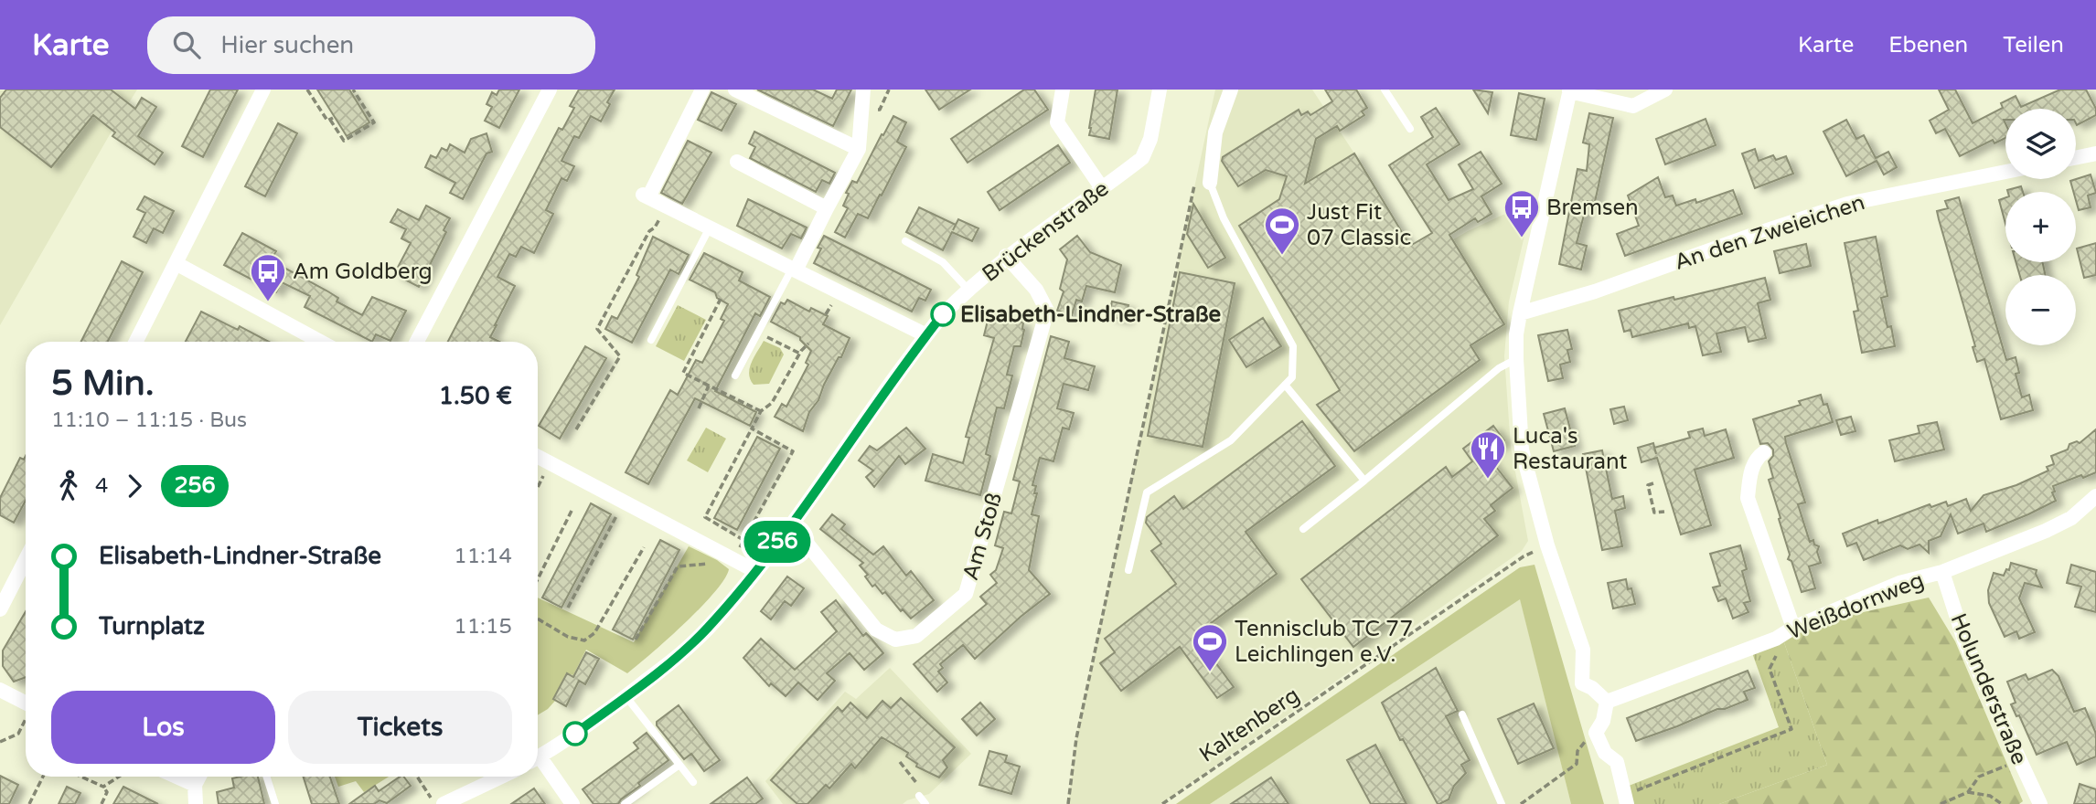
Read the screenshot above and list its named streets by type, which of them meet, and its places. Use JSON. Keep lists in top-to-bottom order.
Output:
{
  "streets": {
    "street": [
      "Brückenstraße",
      "An den Zweieichen",
      "Am Stoß",
      "Weißdornweg",
      "Holunderstraße"
    ],
    "path": ["Kaltenberg"]
  },
  "crossings": [
    ["Brückenstraße", "Am Stoß"],
    ["Weißdornweg", "Holunderstraße"]
  ],
  "places": {
    "bus stop": ["Bremsen", "Am Goldberg"],
    "sports": ["Just Fit 07 Classic", "Tennisclub TC 77 Leichlingen e.V."],
    "other": ["Elisabeth-Lindner-Straße"],
    "restaurant": ["Luca's Restaurant"]
  },
  "lines": ["bus line 256"],
  "page": {
    "header": "Karte",
    "search": "Hier suchen",
    "nav": ["Karte", "Ebenen", "Teilen"],
    "on_map": "256",
    "map_buttons": ["+", "−"],
    "heading": ["5 Min.", "11:10 – 11:15 · Bus", "1.50 €"],
    "legs": ["4", "256"],
    "list": [
      {
        "name": "Elisabeth-Lindner-Straße",
        "value": "11:14"
      },
      {
        "name": "Turnplatz",
        "value": "11:15"
      }
    ],
    "buttons": ["Los", "Tickets"]
  }
}
